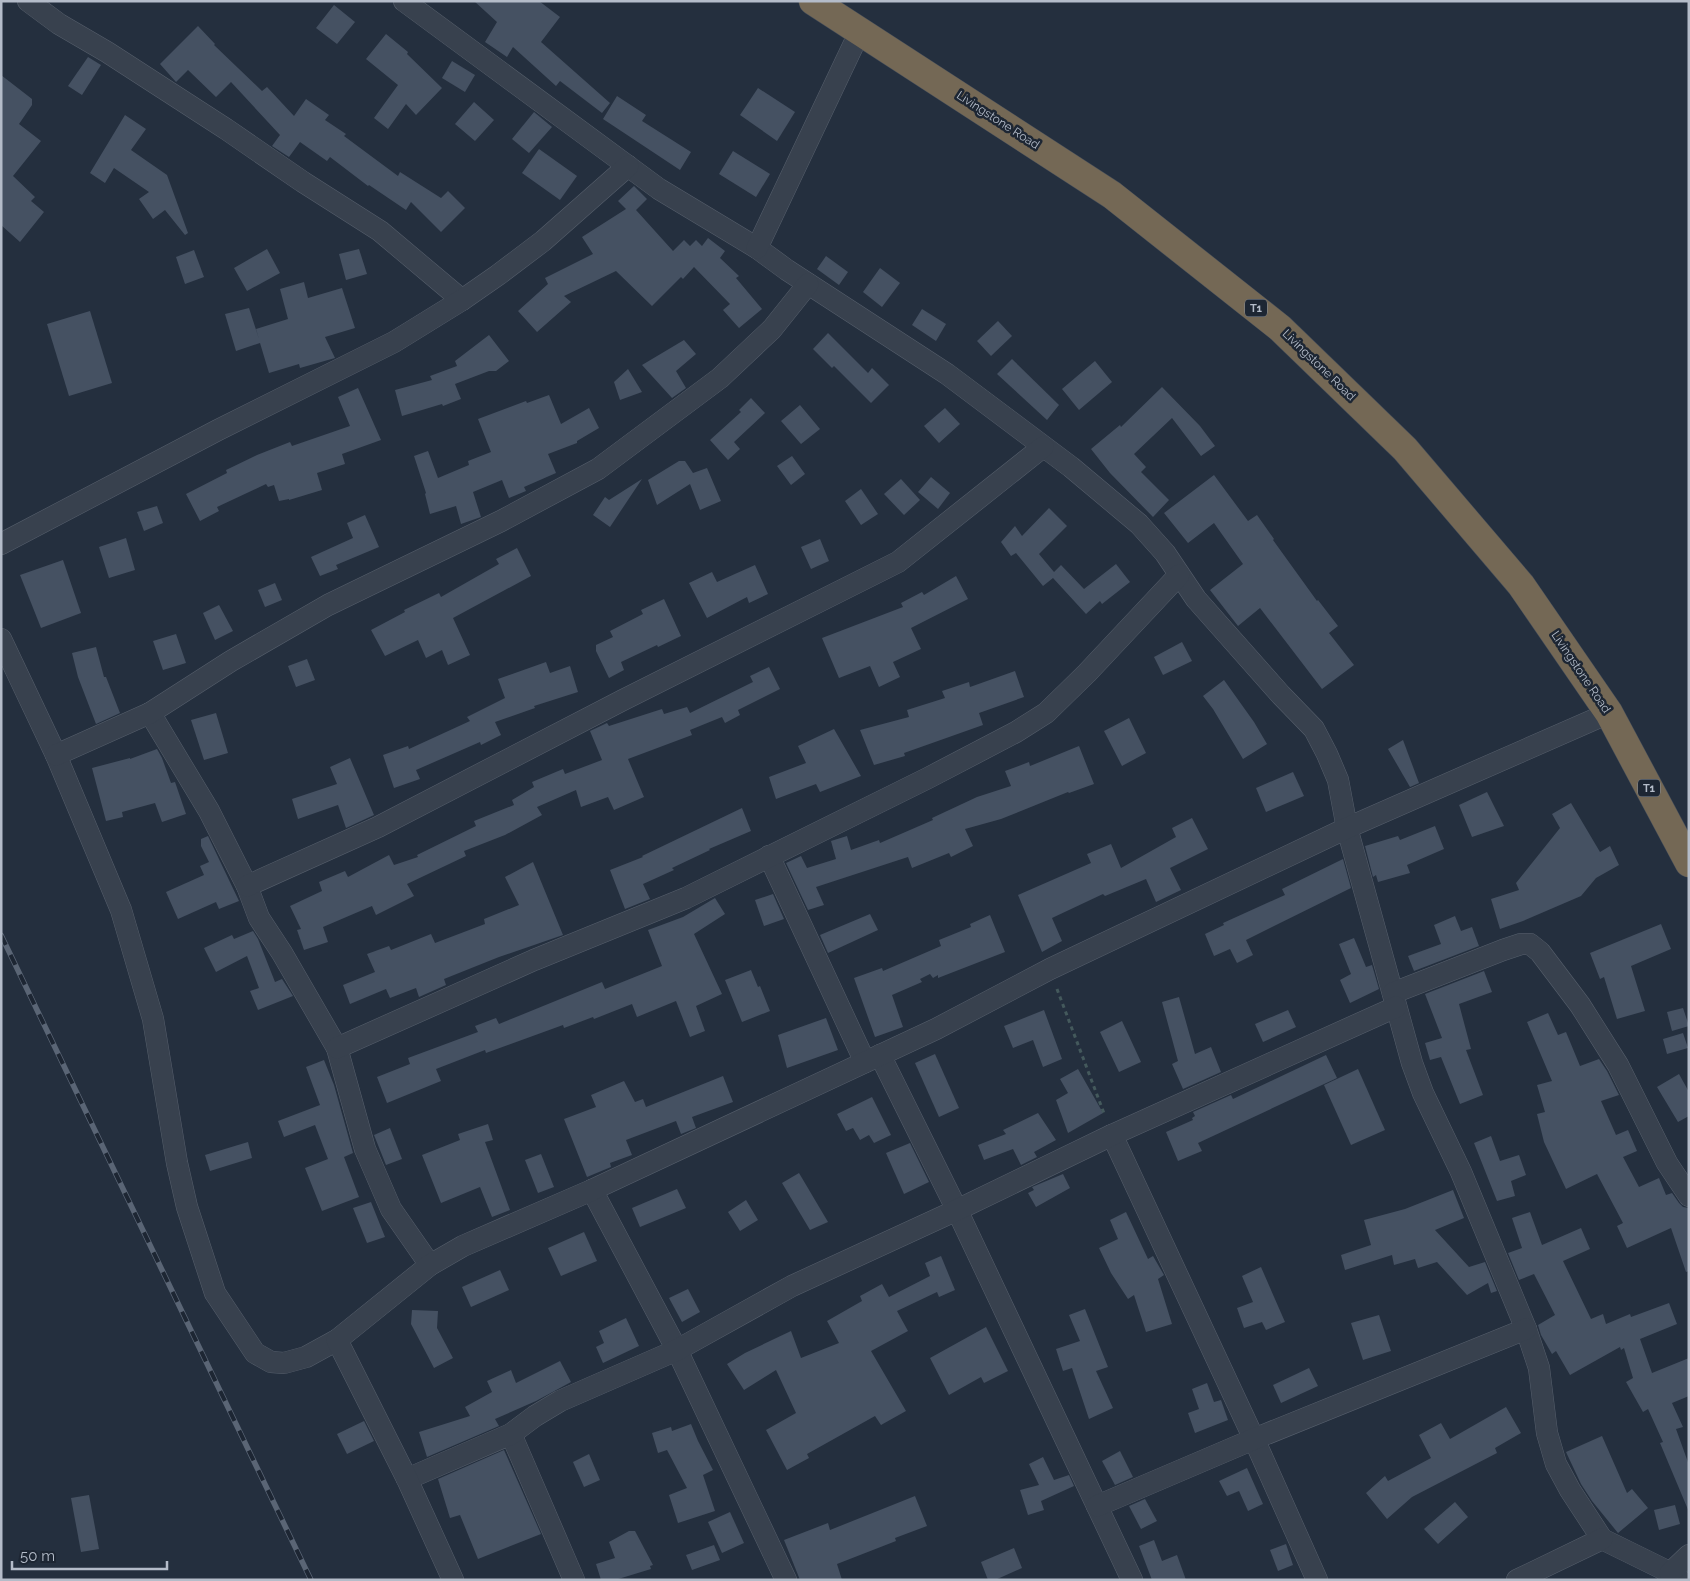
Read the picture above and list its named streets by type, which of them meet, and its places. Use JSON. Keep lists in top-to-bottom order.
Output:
{
  "streets": {
    "highway": ["Livingstone Road", "T1"]
  },
  "scale_bar": "50 m"
}
